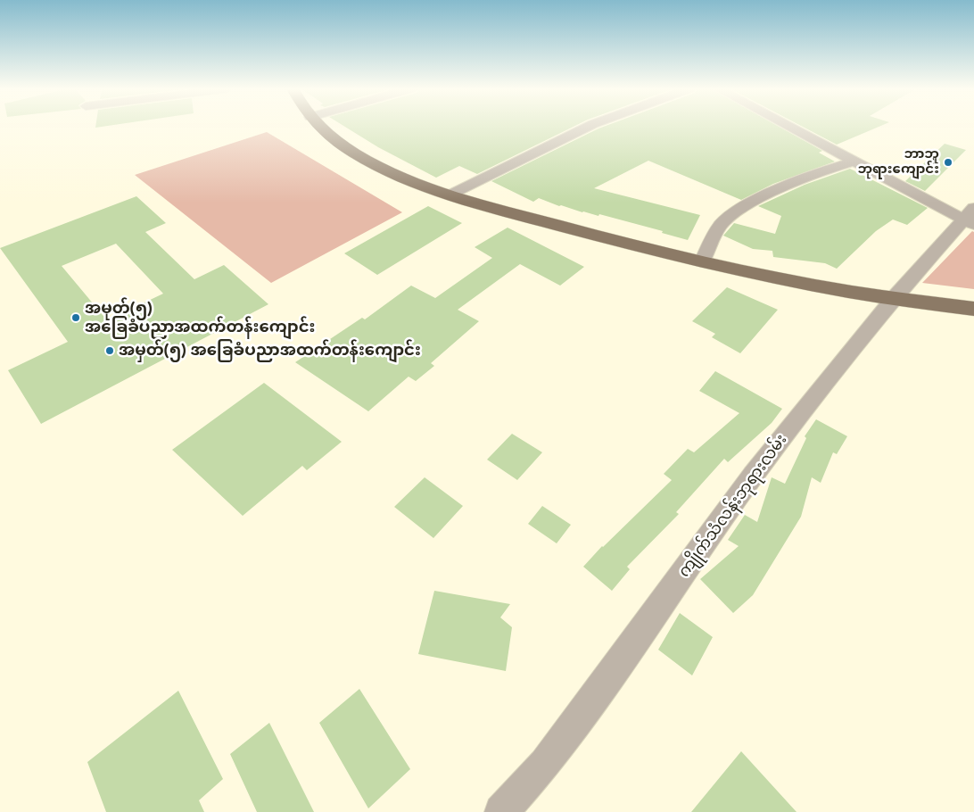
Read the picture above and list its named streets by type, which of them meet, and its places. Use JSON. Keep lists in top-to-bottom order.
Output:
{
  "streets": {
    "street": ["ကျိုက်သံလန်းဘုရားလမ်း"]
  },
  "places": ["ဘာဘူ ဘုရားကျောင်း", "အမုတ်(၅) အခြေခံပညာအထက်တန်းကျောင်း", "အမှတ်(၅) အခြေခံပညာအထက်တန်းကျောင်း"]
}
